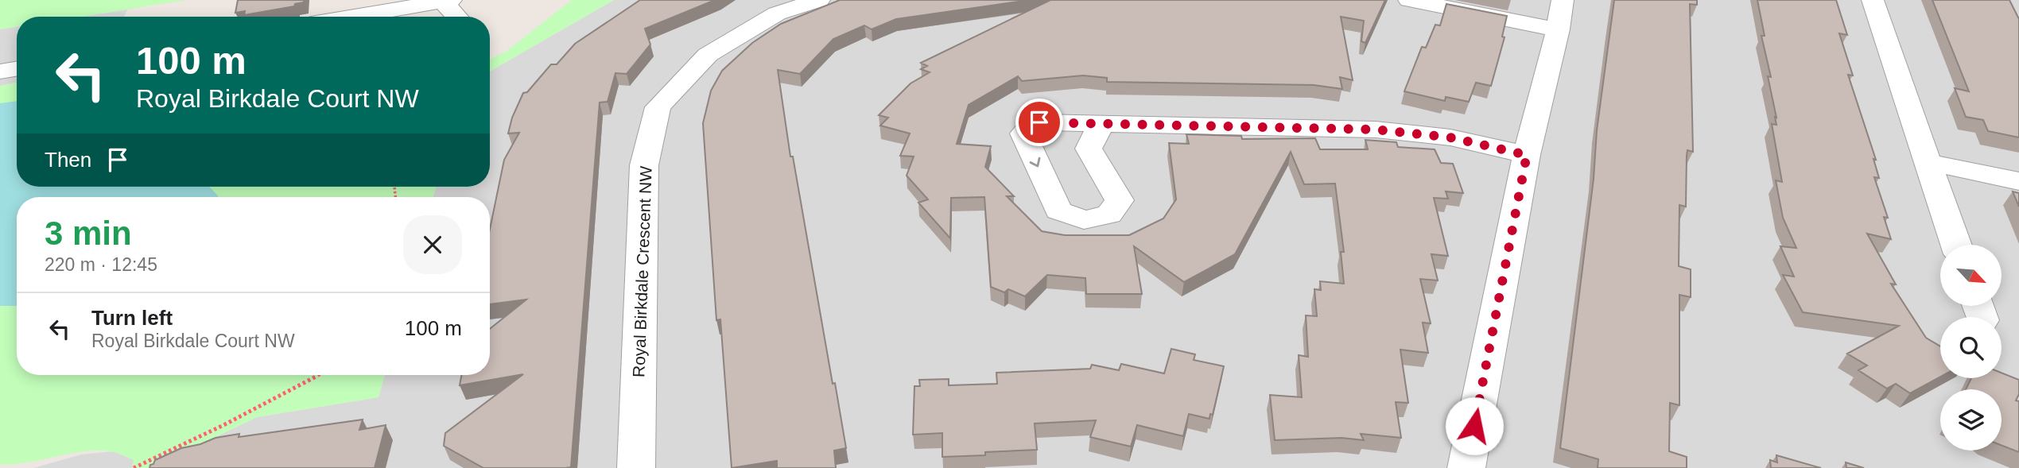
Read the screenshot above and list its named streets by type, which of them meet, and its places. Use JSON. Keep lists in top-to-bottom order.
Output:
{
  "streets": {
    "street": ["Royal Birkdale Crescent NW"]
  },
  "north": "bottom right",
  "page": {
    "turn": ["100 m", "Royal Birkdale Court NW"],
    "then": "Then",
    "heading": ["3 min", "220 m · 12:45"],
    "list": [
      {
        "name": "Turn left",
        "note": "Royal Birkdale Court NW",
        "value": "100 m"
      }
    ]
  }
}
